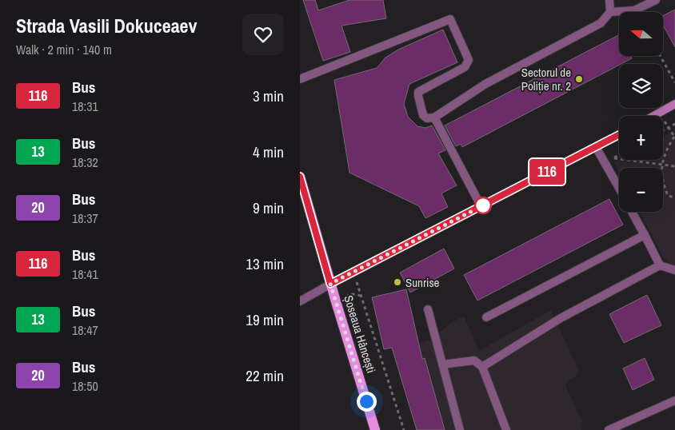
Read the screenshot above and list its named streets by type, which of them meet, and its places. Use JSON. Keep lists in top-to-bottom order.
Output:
{
  "streets": {
    "main road": ["Șoseaua Hâncești"]
  },
  "places": ["Sectorul de Poliție nr. 2", "Sunrise"],
  "lines": ["bus line 116"],
  "north": "left",
  "page": {
    "heading": ["Strada Vasili Dokuceaev", "Walk · 2 min · 140 m"],
    "on_map": "116",
    "map_buttons": ["+", "−"],
    "list": [
      {
        "mark": "116",
        "name": "Bus",
        "note": "18:31",
        "value": "3 min"
      },
      {
        "mark": "13",
        "name": "Bus",
        "note": "18:32",
        "value": "4 min"
      },
      {
        "mark": "20",
        "name": "Bus",
        "note": "18:37",
        "value": "9 min"
      },
      {
        "mark": "116",
        "name": "Bus",
        "note": "18:41",
        "value": "13 min"
      },
      {
        "mark": "13",
        "name": "Bus",
        "note": "18:47",
        "value": "19 min"
      },
      {
        "mark": "20",
        "name": "Bus",
        "note": "18:50",
        "value": "22 min"
      }
    ]
  }
}
